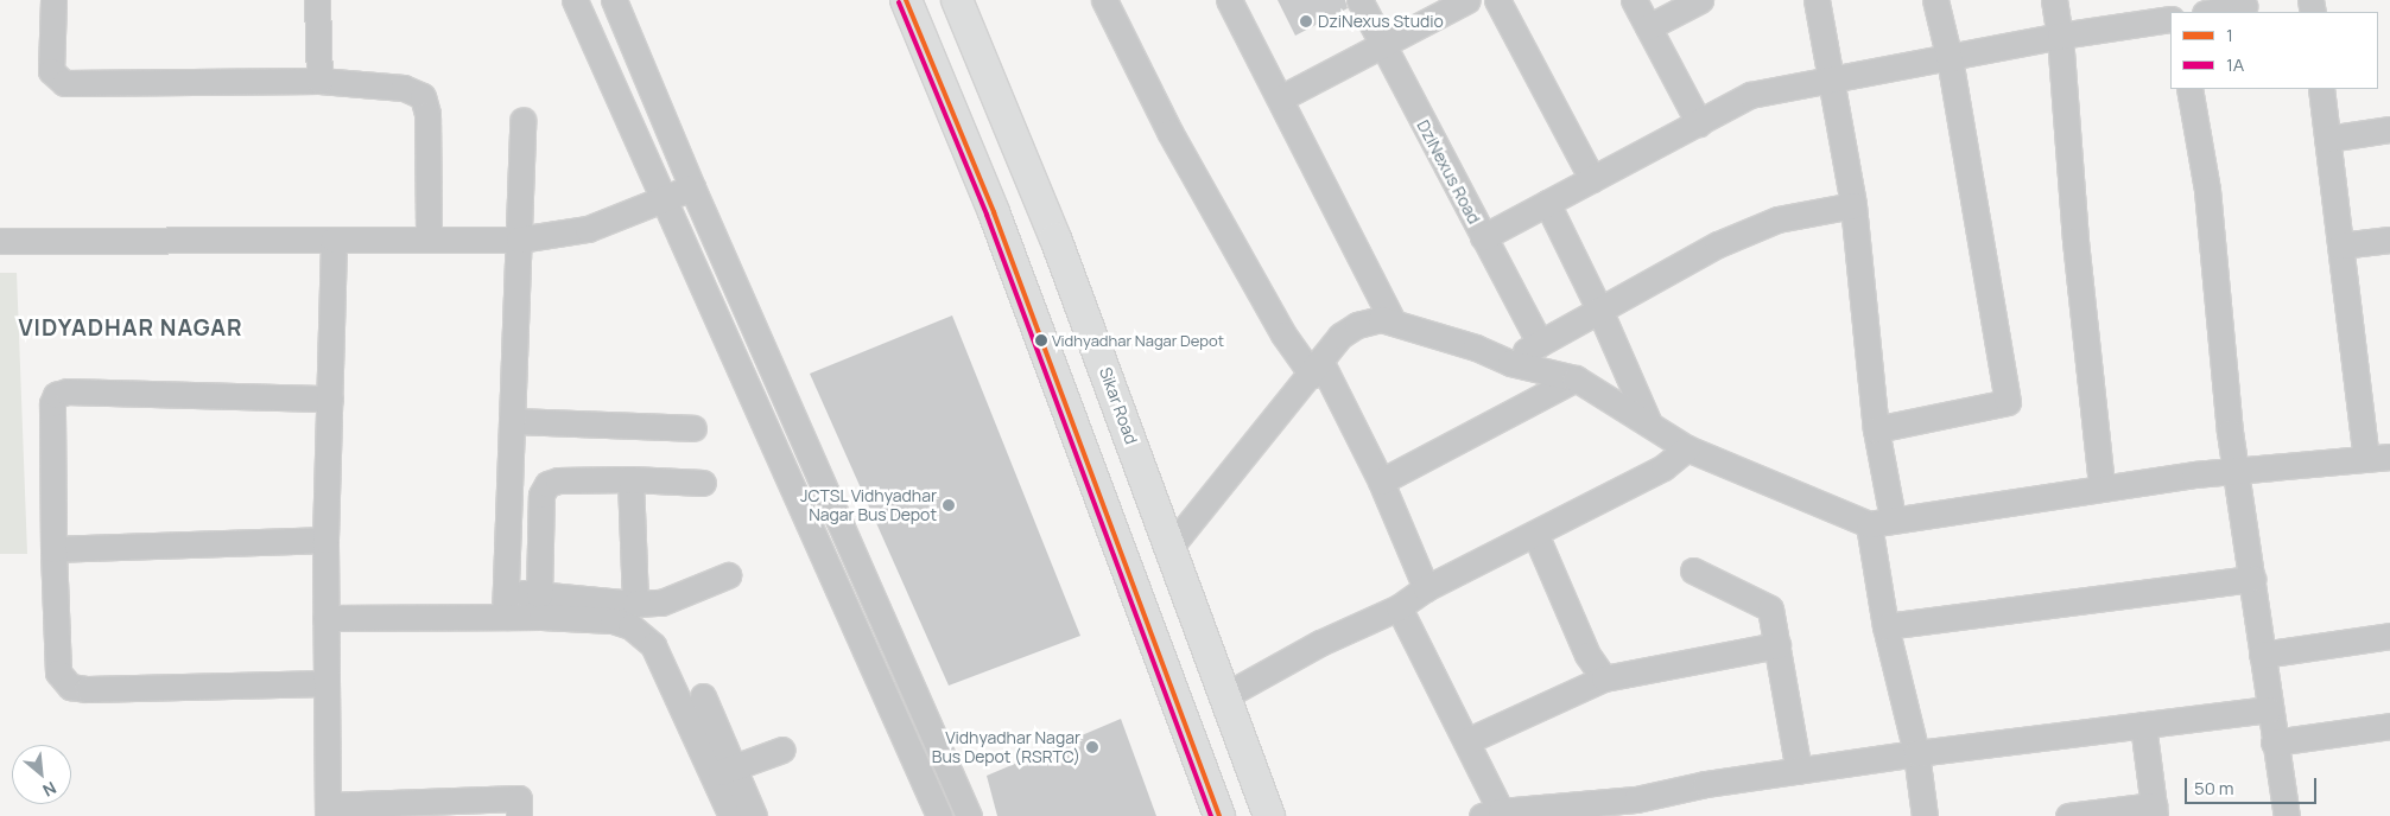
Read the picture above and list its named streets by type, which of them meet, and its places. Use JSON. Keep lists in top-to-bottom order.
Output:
{
  "streets": {
    "main road": ["Sikar Road"],
    "street": ["DziNexus Road"]
  },
  "districts": ["VIDYADHAR NAGAR"],
  "places": [
    "DziNexus Studio",
    "Vidhyadhar Nagar Depot",
    "JCTSL Vidhyadhar Nagar Bus Depot",
    "Vidhyadhar Nagar Bus Depot (RSRTC)"
  ],
  "lines": ["transit line 1", "transit line 1A"],
  "legend": ["1", "1A"],
  "scale_bar": "50 m",
  "north": "bottom right"
}
